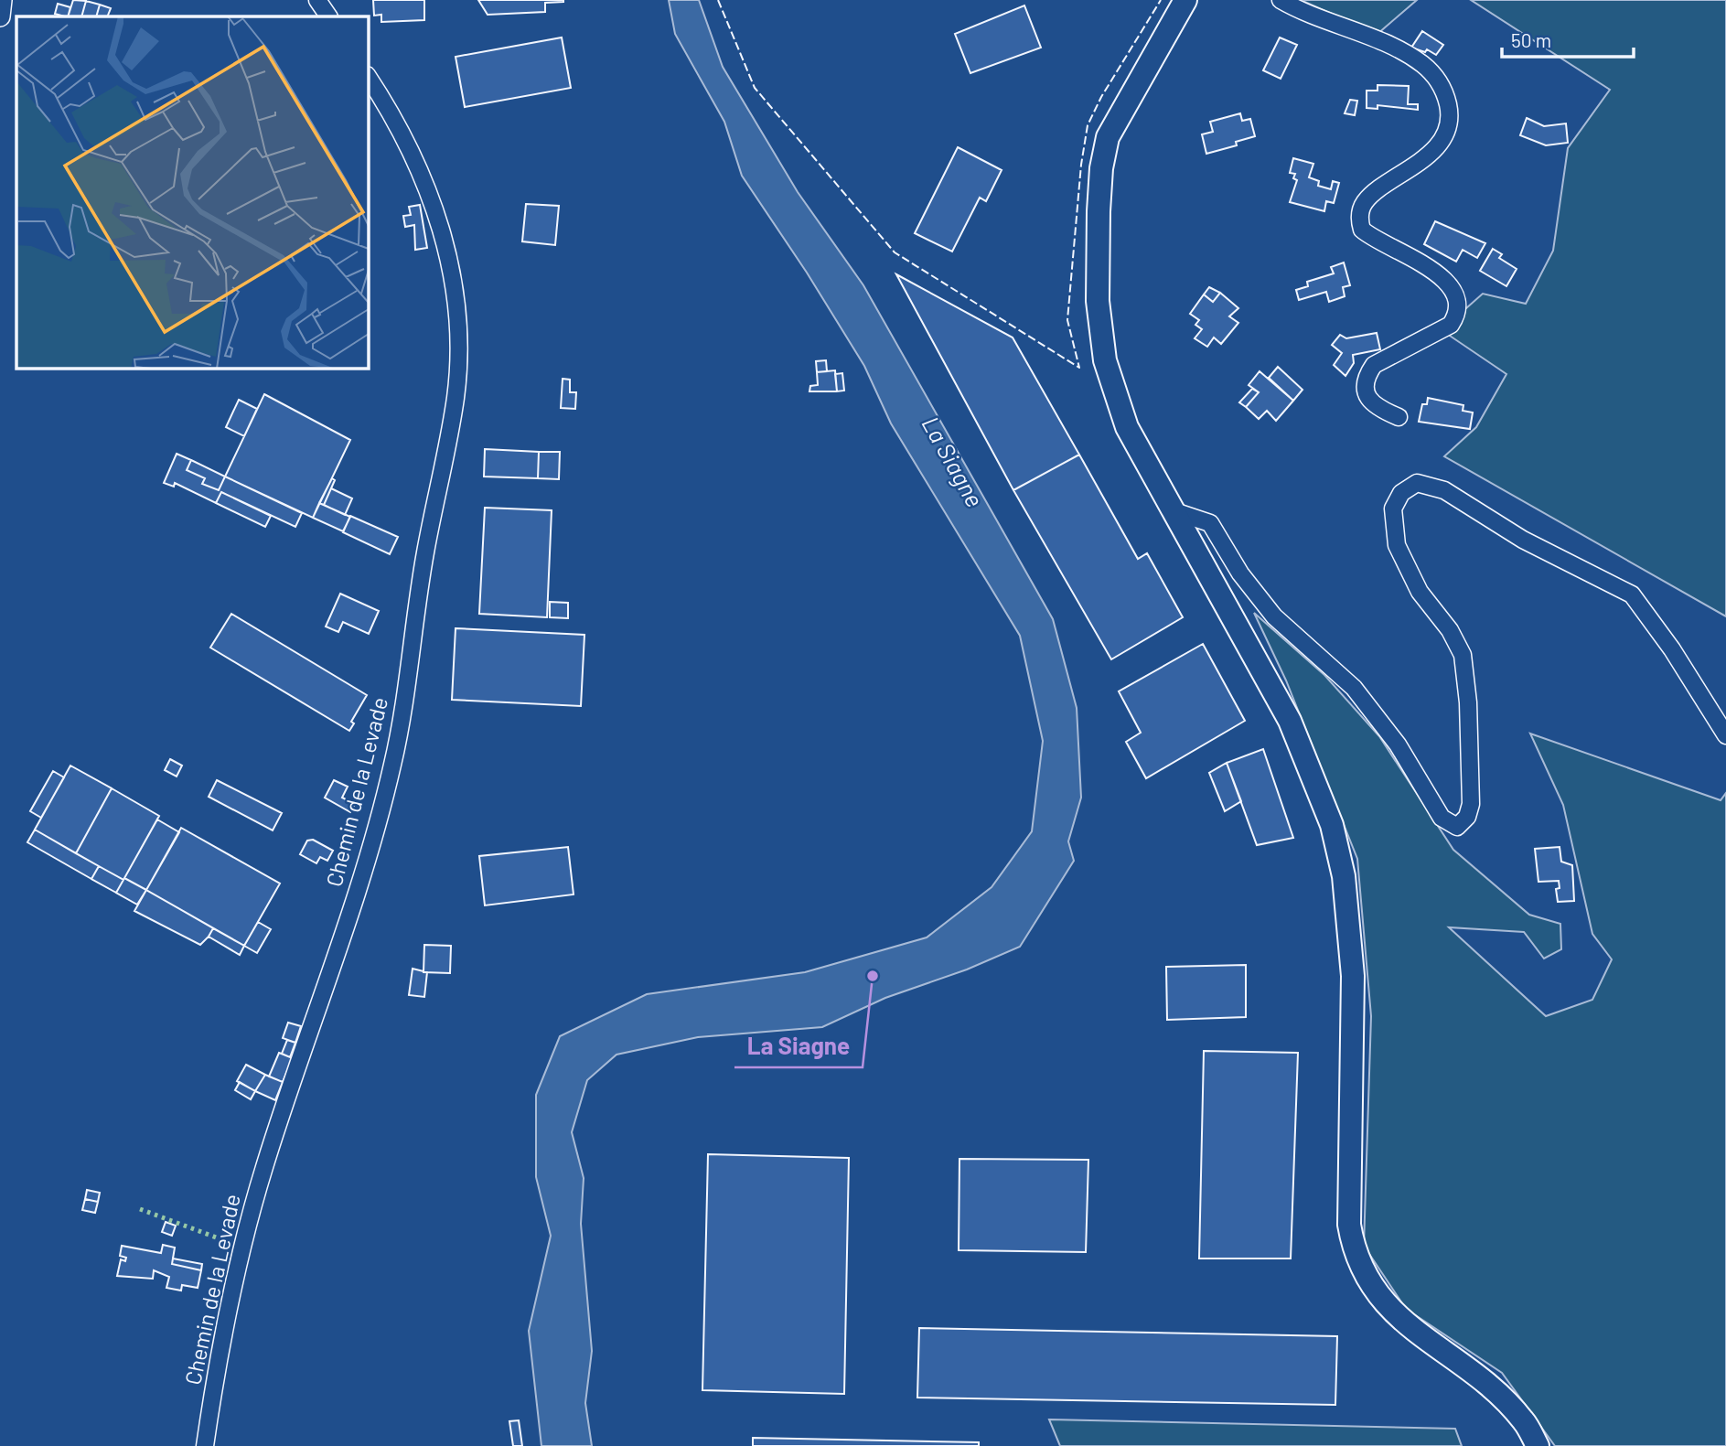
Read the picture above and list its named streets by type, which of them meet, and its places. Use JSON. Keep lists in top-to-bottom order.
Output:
{
  "streets": {
    "street": ["Chemin de la Levade"]
  },
  "water": ["La Siagne"],
  "places": ["La Siagne"],
  "scale_bar": "50 m"
}
